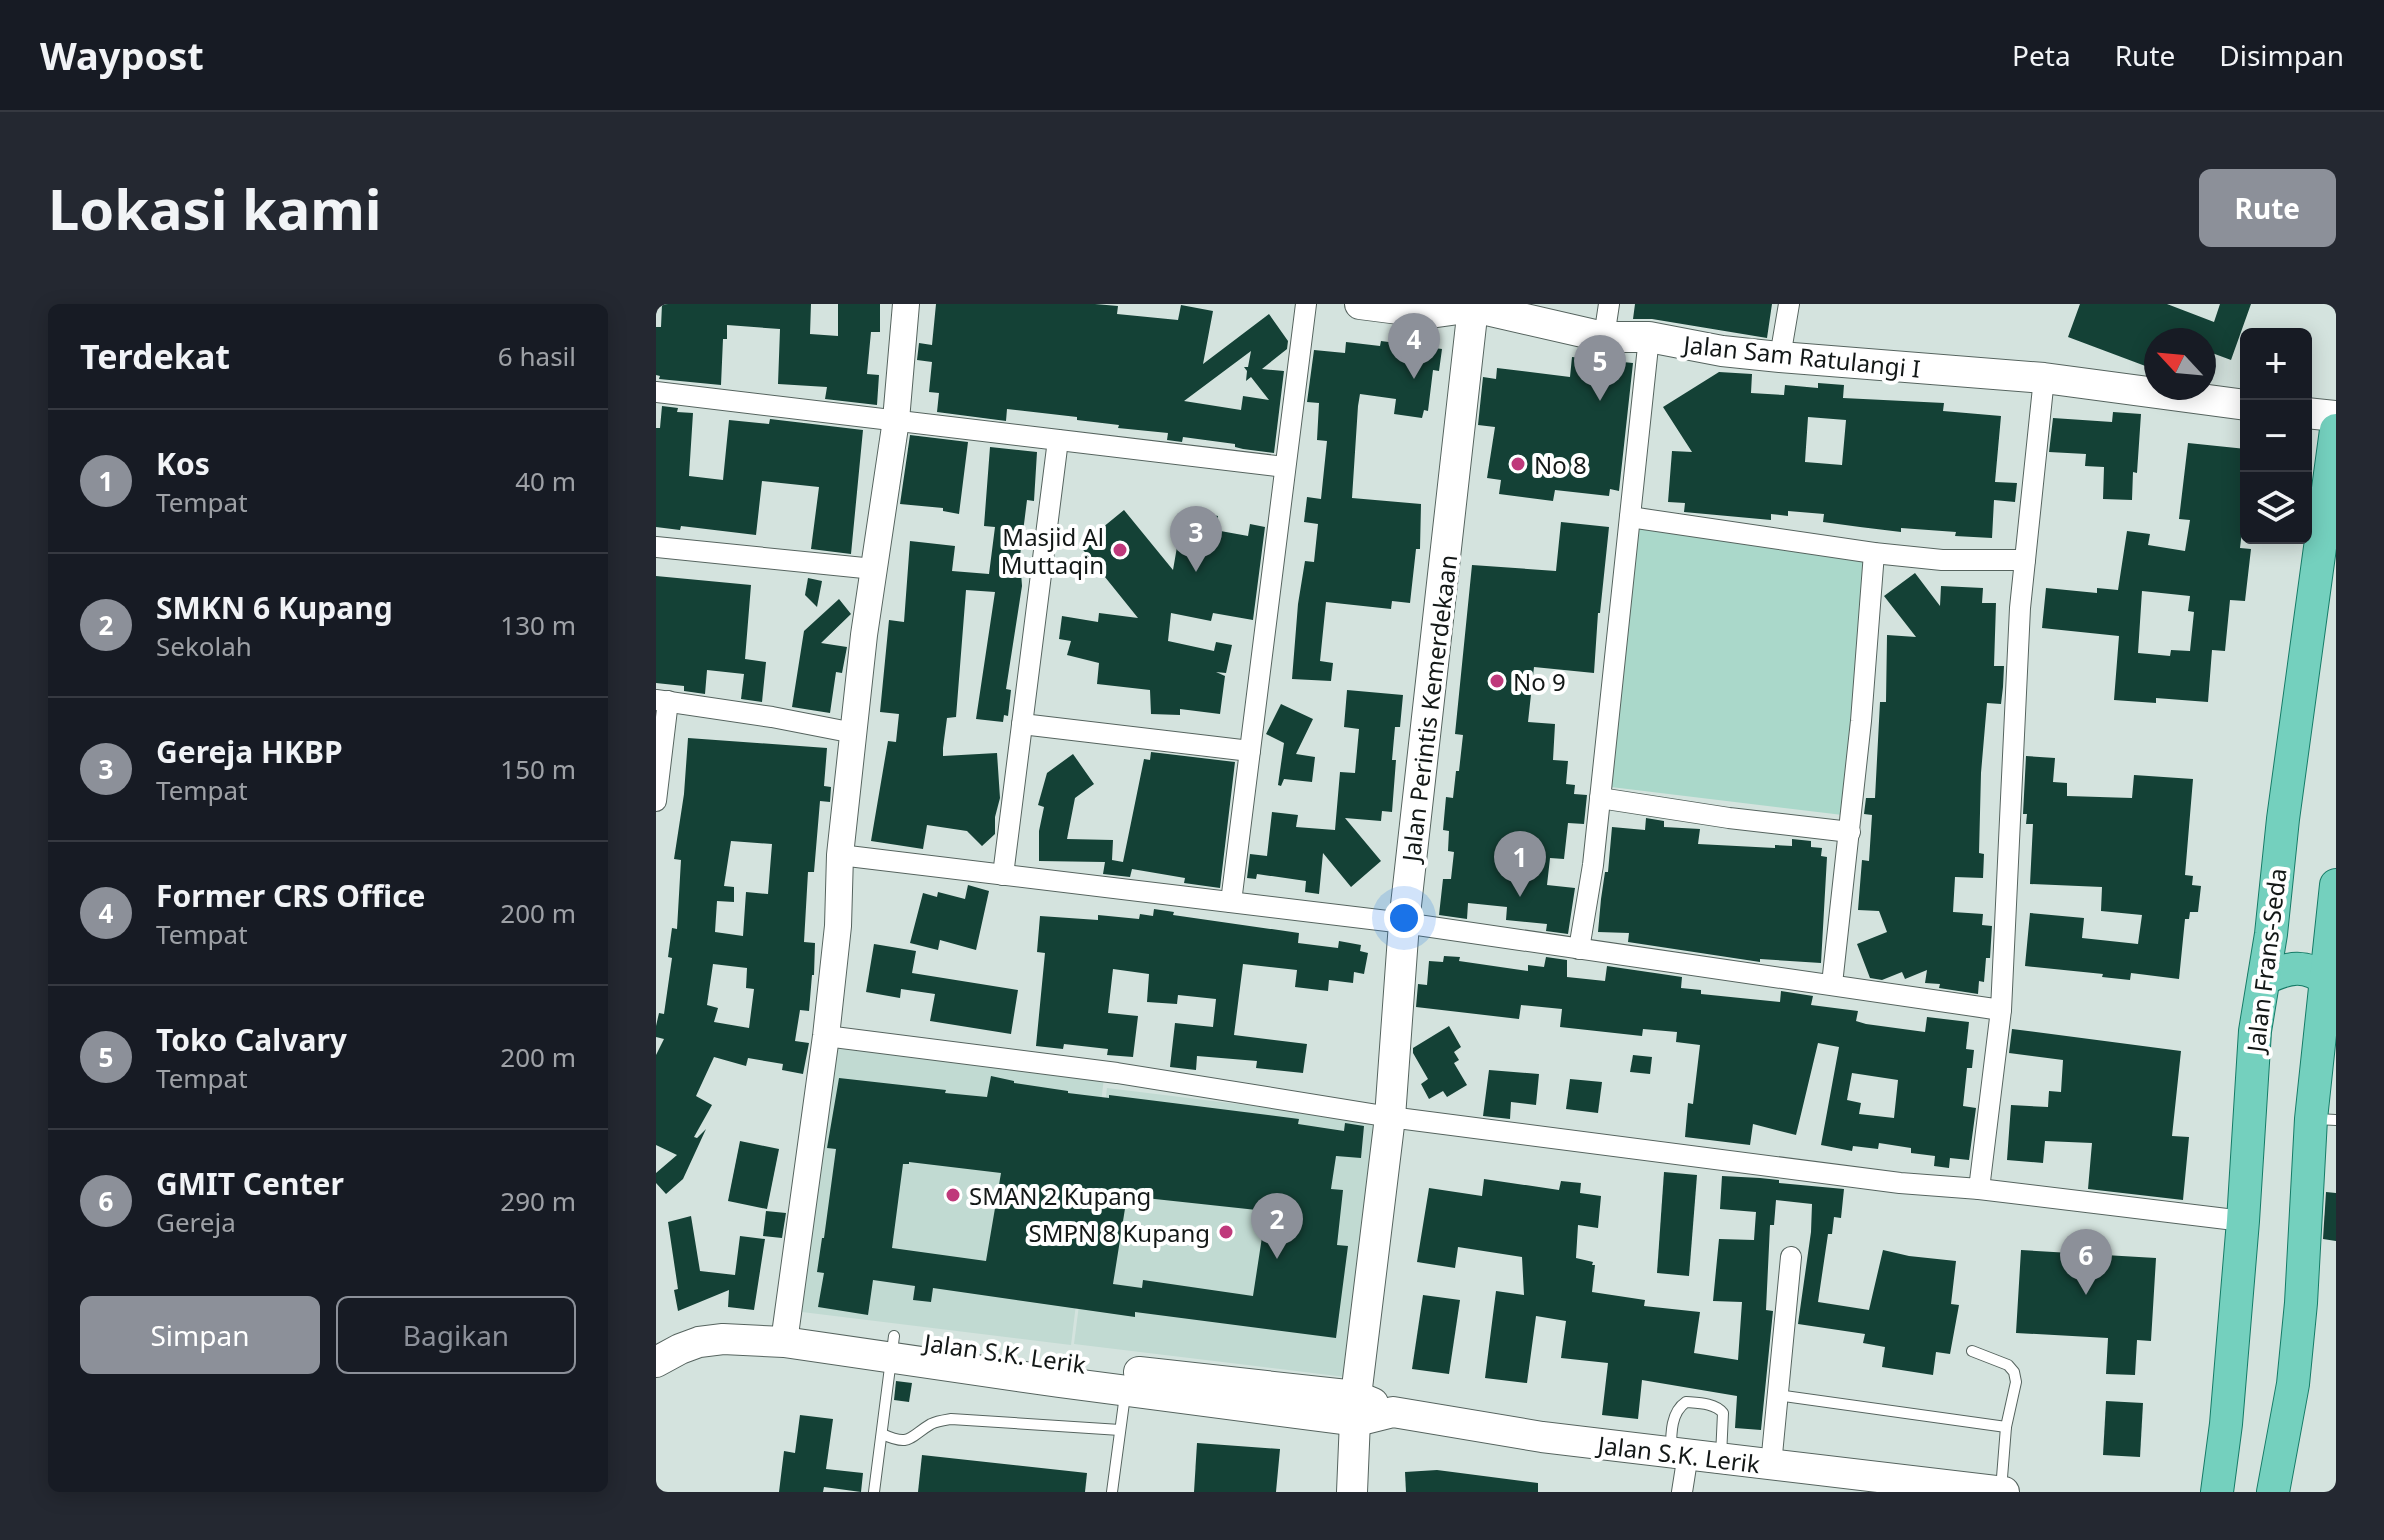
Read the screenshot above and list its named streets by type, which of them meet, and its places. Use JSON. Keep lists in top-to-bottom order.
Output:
{
  "streets": {
    "main road": [
      "Jalan Sam Ratulangi I",
      "Jalan Perintis Kemerdekaan",
      "Jalan Frans-Seda",
      "Jalan S.K. Lerik"
    ]
  },
  "crossings": [
    ["Jalan Sam Ratulangi I", "Jalan Perintis Kemerdekaan"],
    ["Jalan Perintis Kemerdekaan", "Jalan S.K. Lerik"]
  ],
  "places": [
    "No 8",
    "Masjid Al Muttaqin",
    "No 9",
    "SMAN 2 Kupang",
    "SMPN 8 Kupang"
  ],
  "north": "top left",
  "page": {
    "header": "Waypost",
    "nav": ["Peta", "Rute", "Disimpan"],
    "buttons": [
      "Rute",
      ["Simpan", "Bagikan"]
    ],
    "title": "Lokasi kami",
    "heading": ["Terdekat", "6 hasil"],
    "pins": [
      "4",
      "5",
      "3",
      "1",
      "2",
      "6"
    ],
    "map_buttons": ["+", "−"],
    "list": [
      {
        "mark": "1",
        "name": "Kos",
        "note": "Tempat",
        "value": "40 m"
      },
      {
        "mark": "2",
        "name": "SMKN 6 Kupang",
        "note": "Sekolah",
        "value": "130 m"
      },
      {
        "mark": "3",
        "name": "Gereja HKBP",
        "note": "Tempat",
        "value": "150 m"
      },
      {
        "mark": "4",
        "name": "Former CRS Office",
        "note": "Tempat",
        "value": "200 m"
      },
      {
        "mark": "5",
        "name": "Toko Calvary",
        "note": "Tempat",
        "value": "200 m"
      },
      {
        "mark": "6",
        "name": "GMIT Center",
        "note": "Gereja",
        "value": "290 m"
      }
    ]
  }
}
